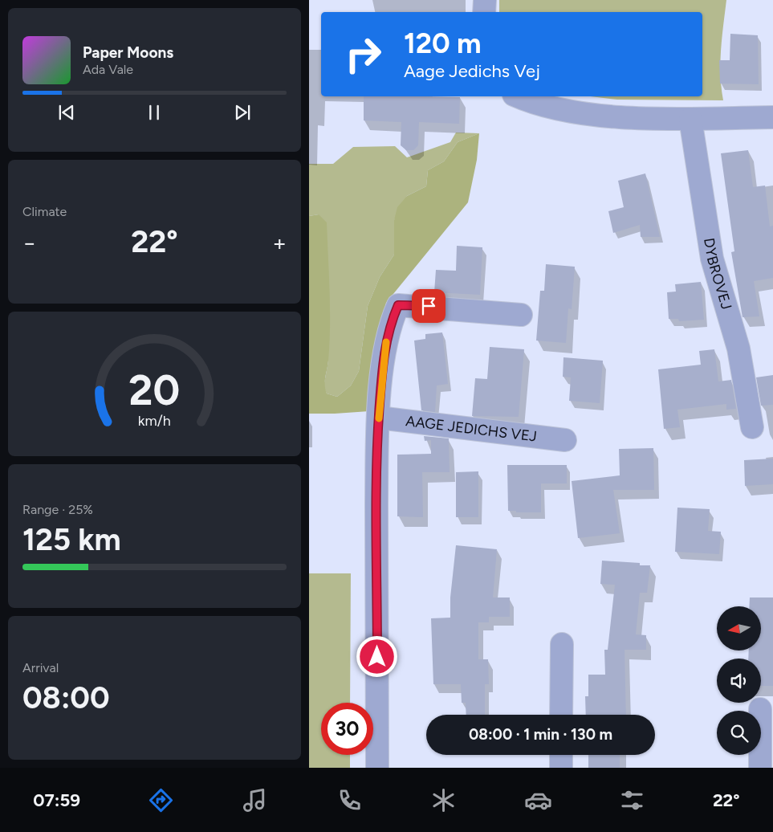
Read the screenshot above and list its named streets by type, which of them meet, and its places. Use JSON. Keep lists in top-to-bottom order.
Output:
{
  "streets": {
    "street": ["DYBROVEJ", "AAGE JEDICHS VEJ"]
  },
  "north": "left",
  "page": {
    "turn": ["120 m", "Aage Jedichs Vej"],
    "song": ["Paper Moons", "Ada Vale"],
    "tile": [
      "Climate",
      ["Range · 25%", "125 km"],
      ["Arrival", "08:00"]
    ],
    "heat": ["−", "22°", "+"],
    "limit": "30",
    "trip": "08:00 · 1 min · 130 m",
    "tabs": ["07:59", "22°"],
    "gauge": ["20", "km/h"]
  }
}
